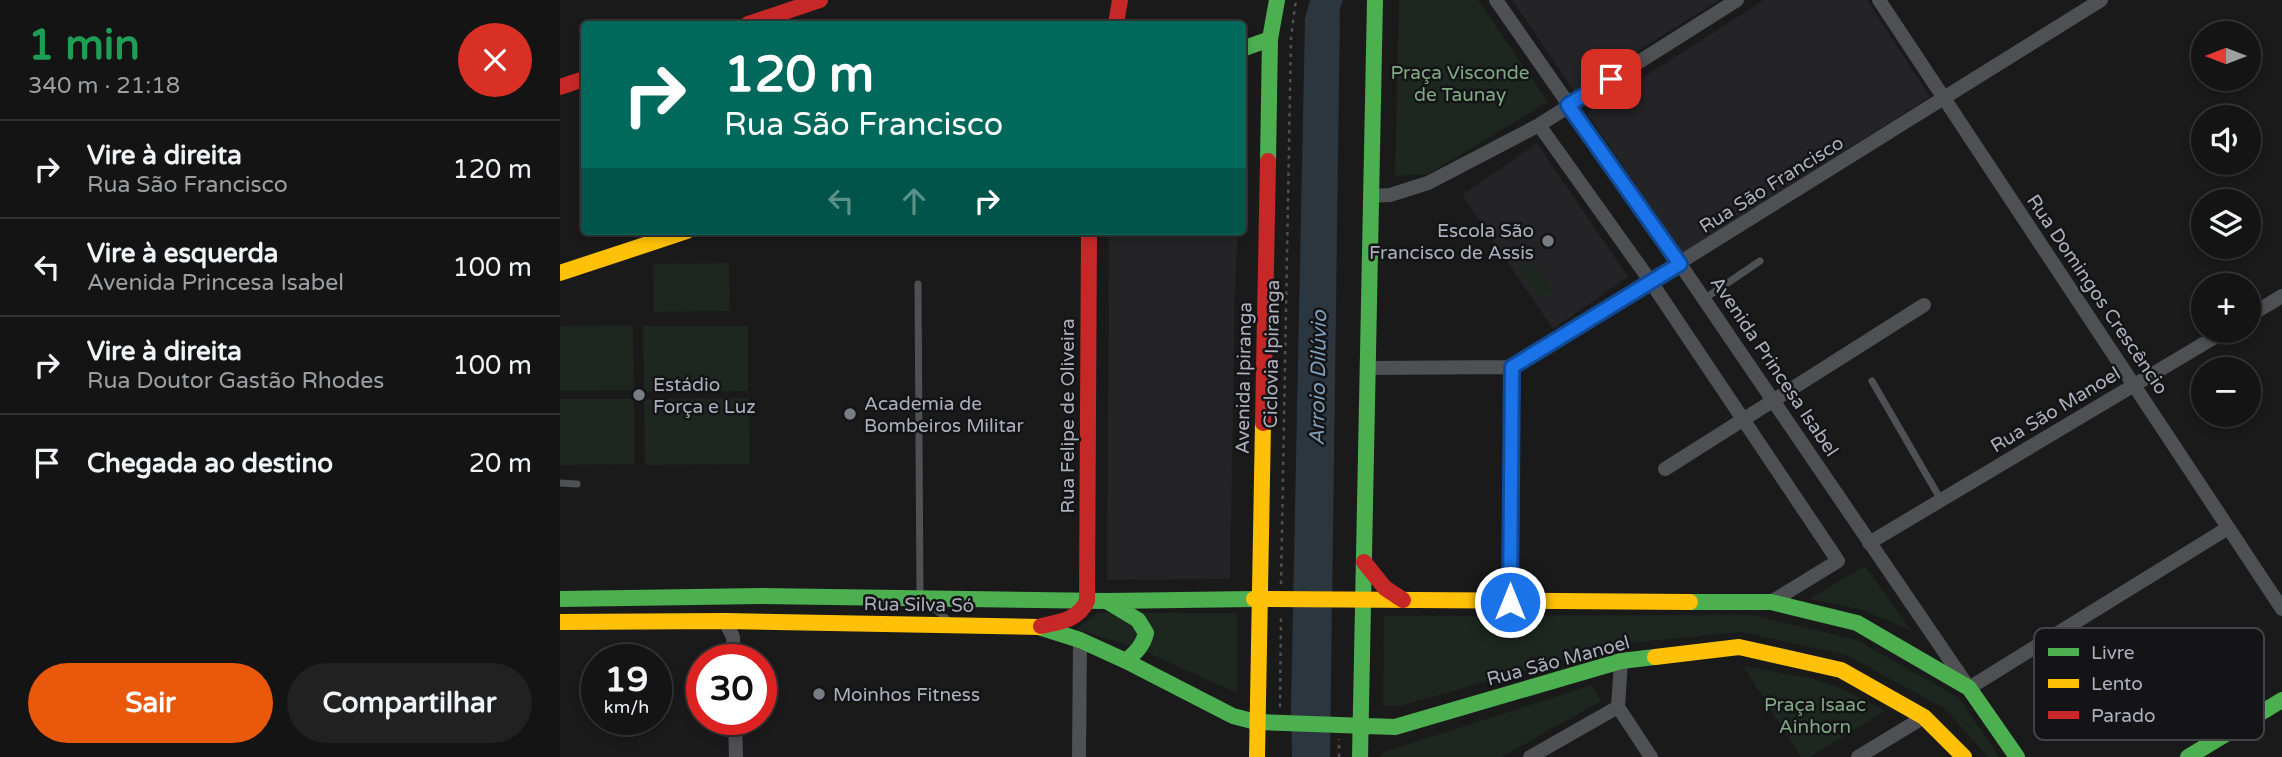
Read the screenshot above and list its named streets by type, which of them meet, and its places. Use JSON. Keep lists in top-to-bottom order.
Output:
{
  "streets": {
    "main road": [
      "Avenida Princesa Isabel",
      "Avenida Ipiranga",
      "Rua São Manoel",
      "Rua Felipe de Oliveira",
      "Rua Silva Só"
    ],
    "street": ["Rua São Francisco", "Rua Domingos Crescêncio"],
    "path": ["Ciclovia Ipiranga"]
  },
  "crossings": [
    ["Rua São Francisco", "Rua Domingos Crescêncio"],
    ["Rua São Francisco", "Avenida Princesa Isabel"],
    ["Rua Domingos Crescêncio", "Rua São Manoel"],
    ["Ciclovia Ipiranga", "Rua São Manoel"],
    ["Ciclovia Ipiranga", "Rua Silva Só"],
    ["Avenida Princesa Isabel", "Rua São Manoel"],
    ["Avenida Ipiranga", "Rua Silva Só"],
    ["Rua São Manoel", "Rua Silva Só"],
    ["Rua Felipe de Oliveira", "Rua Silva Só"]
  ],
  "water": ["Arroio Dilúvio"],
  "parks": ["Praça Visconde de Taunay", "Praça Isaac Ainhorn"],
  "places": [
    "Escola São Francisco de Assis",
    "Estádio Força e Luz",
    "Academia de Bombeiros Militar",
    "Moinhos Fitness"
  ],
  "legend": ["Livre", "Lento", "Parado"],
  "north": "left",
  "page": {
    "heading": ["1 min", "340 m · 21:18"],
    "map_buttons": ["+", "−"],
    "turn": ["120 m", "Rua São Francisco"],
    "list": [
      {
        "name": "Vire à direita",
        "note": "Rua São Francisco",
        "value": "120 m"
      },
      {
        "name": "Vire à esquerda",
        "note": "Avenida Princesa Isabel",
        "value": "100 m"
      },
      {
        "name": "Vire à direita",
        "note": "Rua Doutor Gastão Rhodes",
        "value": "100 m"
      },
      {
        "name": "Chegada ao destino",
        "value": "20 m"
      }
    ],
    "speed": "19 km/h",
    "limit": "30",
    "buttons": ["Sair", "Compartilhar"]
  }
}
